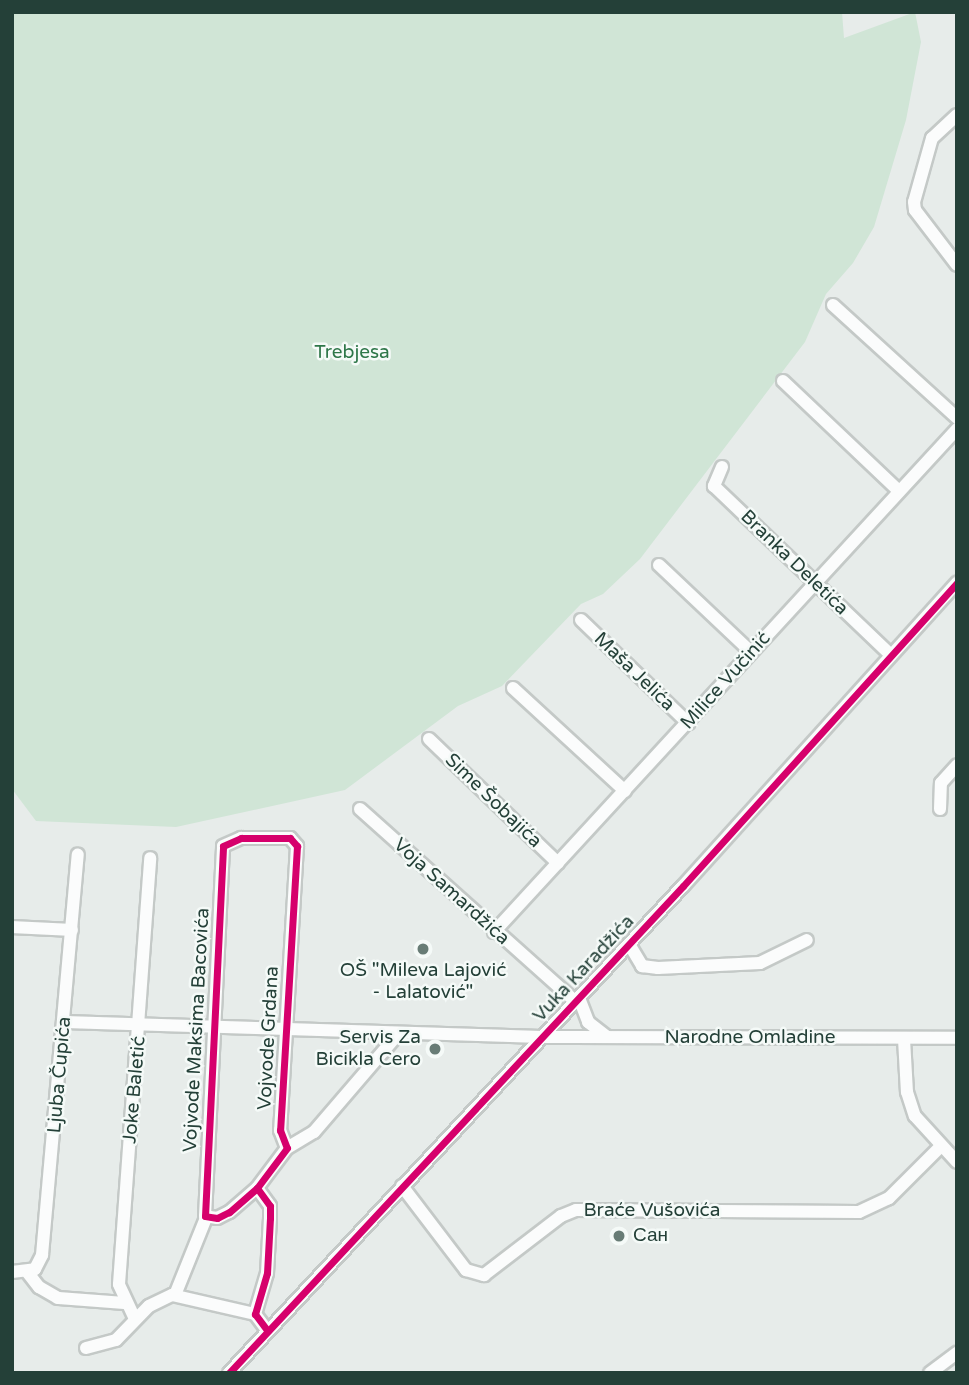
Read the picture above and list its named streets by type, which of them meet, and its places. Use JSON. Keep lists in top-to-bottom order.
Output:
{
  "streets": {
    "street": [
      "Branka Deletića",
      "Maša Jelića",
      "Milice Vučinić",
      "Sime Šobajića",
      "Voja Samardžića",
      "Vuka Karadžića",
      "Vojvode Maksima Bacovića",
      "Vojvode Grdana",
      "Narodne Omladine",
      "Ljuba Čupića",
      "Joke Baletić",
      "Braće Vušovića"
    ]
  },
  "crossings": [
    ["Branka Deletića", "Milice Vučinić"],
    ["Branka Deletića", "Vuka Karadžića"],
    ["Maša Jelića", "Milice Vučinić"],
    ["Milice Vučinić", "Sime Šobajića"],
    ["Milice Vučinić", "Voja Samardžića"],
    ["Voja Samardžića", "Vuka Karadžića"],
    ["Vuka Karadžića", "Narodne Omladine"],
    ["Vuka Karadžića", "Braće Vušovića"],
    ["Vojvode Maksima Bacovića", "Vojvode Grdana"],
    ["Vojvode Maksima Bacovića", "Narodne Omladine"],
    ["Vojvode Grdana", "Narodne Omladine"],
    ["Narodne Omladine", "Ljuba Čupića"],
    ["Narodne Omladine", "Joke Baletić"]
  ],
  "parks": ["Trebjesa"],
  "places": ["OŠ \"Mileva Lajović - Lalatović\"", "Servis Za Bicikla Cero", "Сан"]
}
